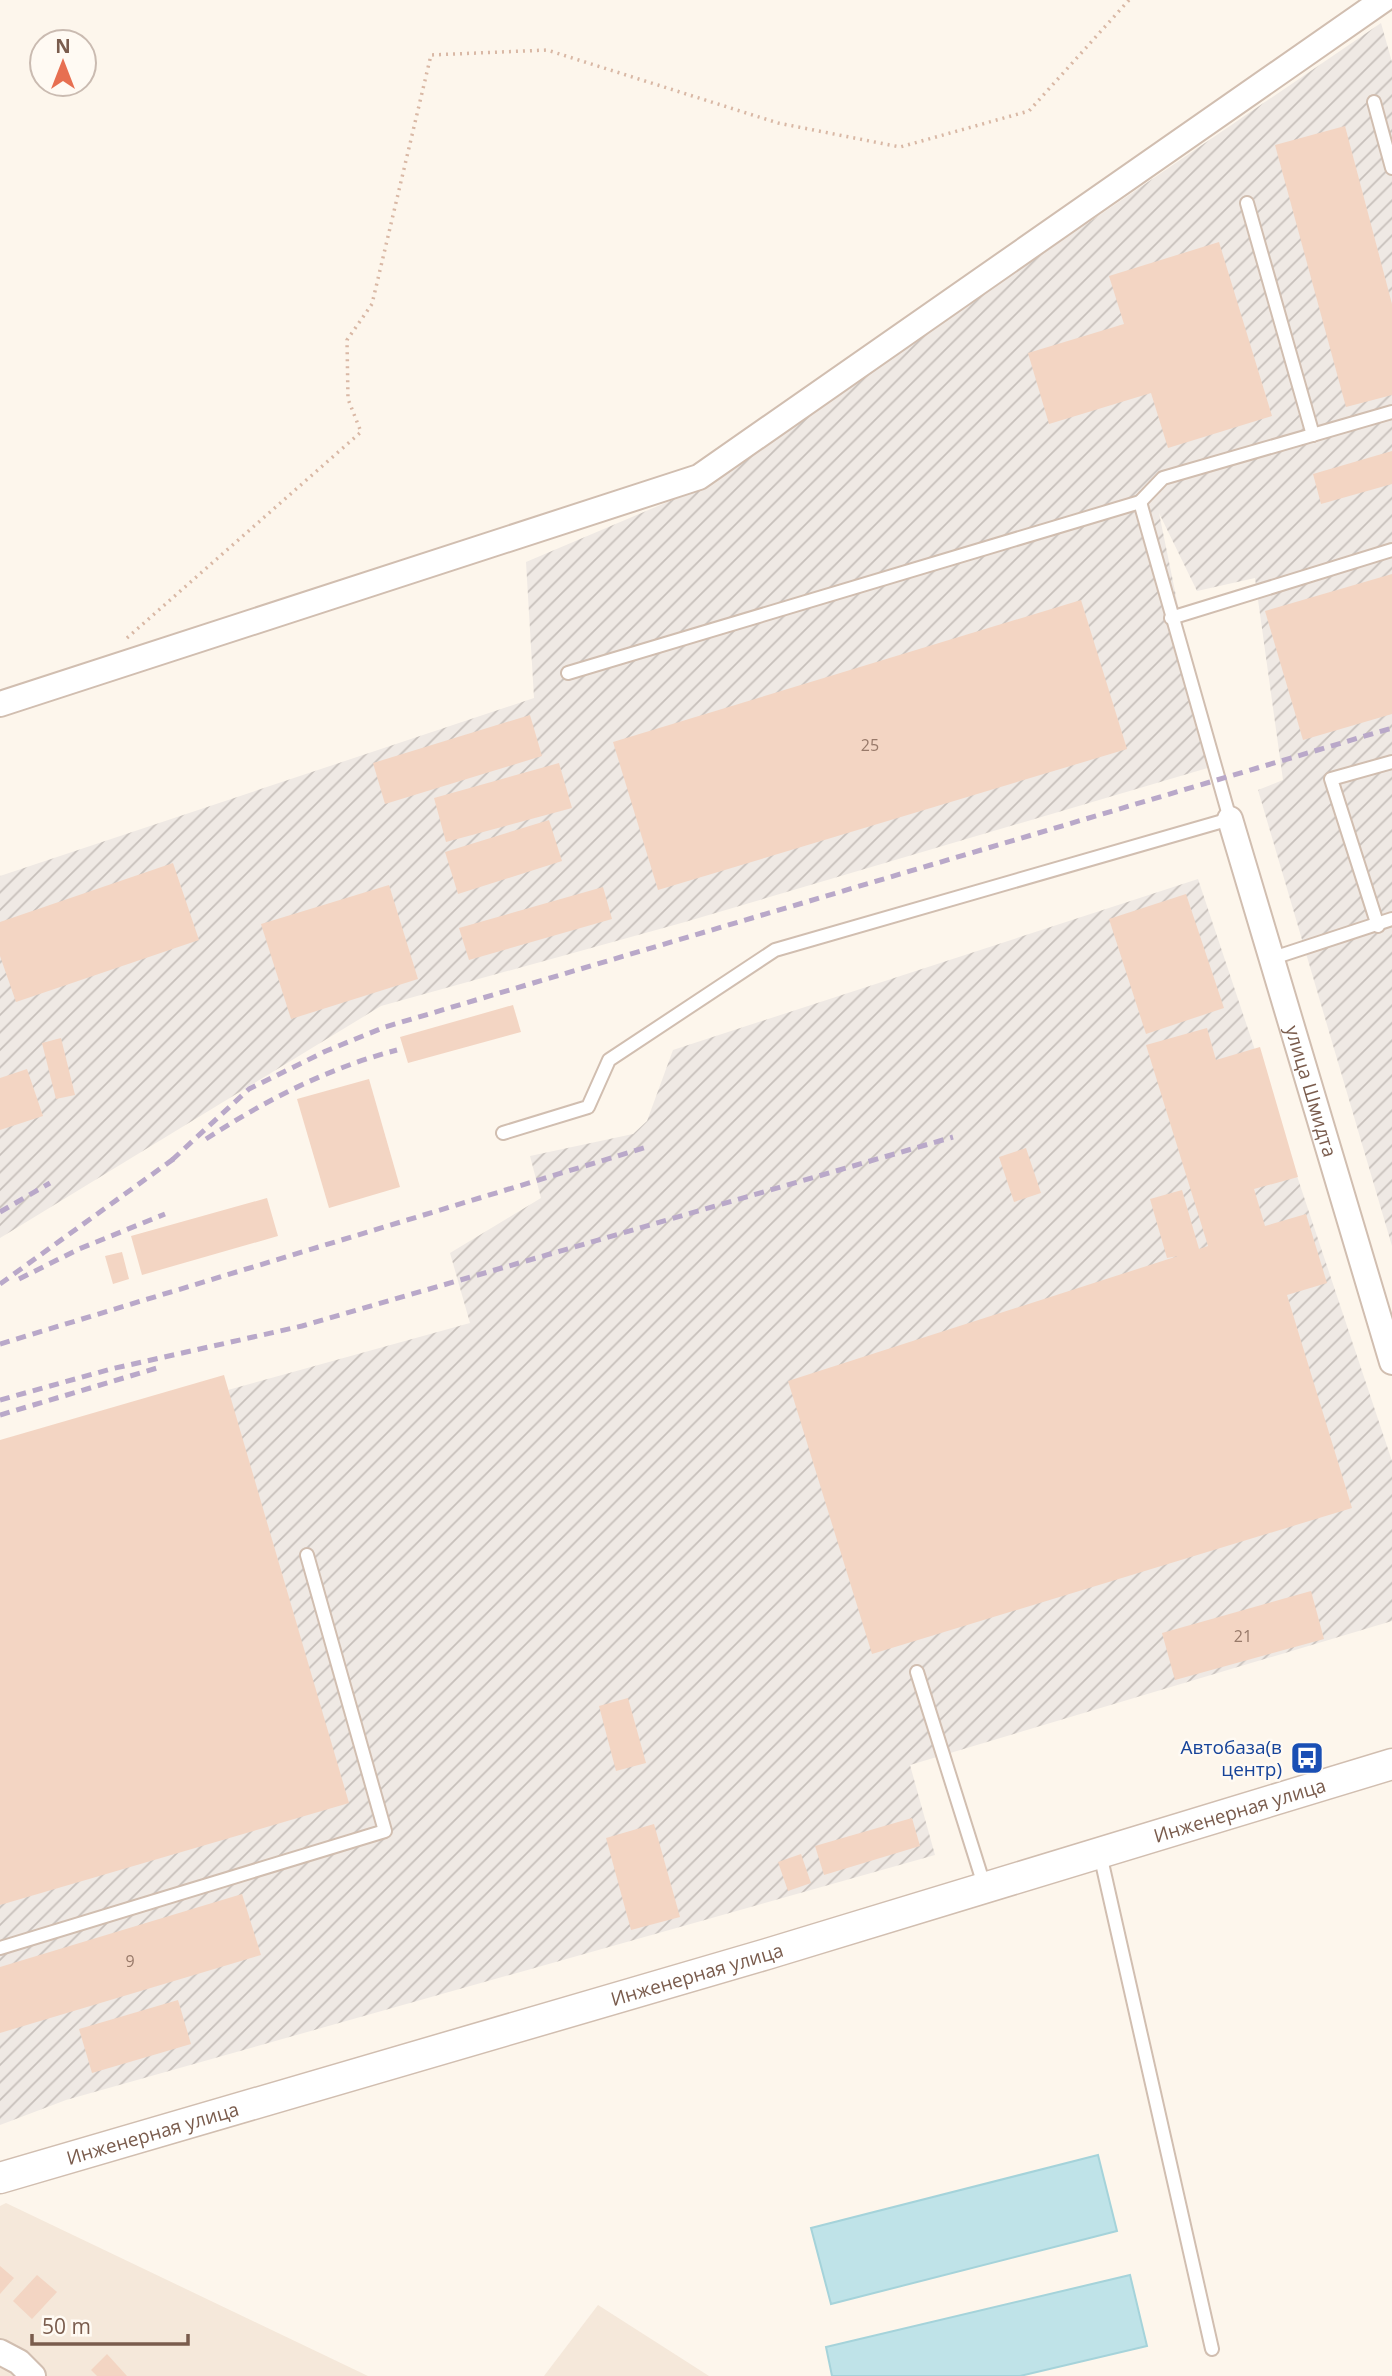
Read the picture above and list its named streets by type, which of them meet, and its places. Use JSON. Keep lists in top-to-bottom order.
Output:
{
  "streets": {
    "street": ["улица Шмидта", "Инженерная улица"]
  },
  "places": {
    "bus stop": ["Автобаза(в центр)"]
  },
  "house_numbers": ["25", "21", "9"],
  "scale_bar": "50 m",
  "north": "top"
}
